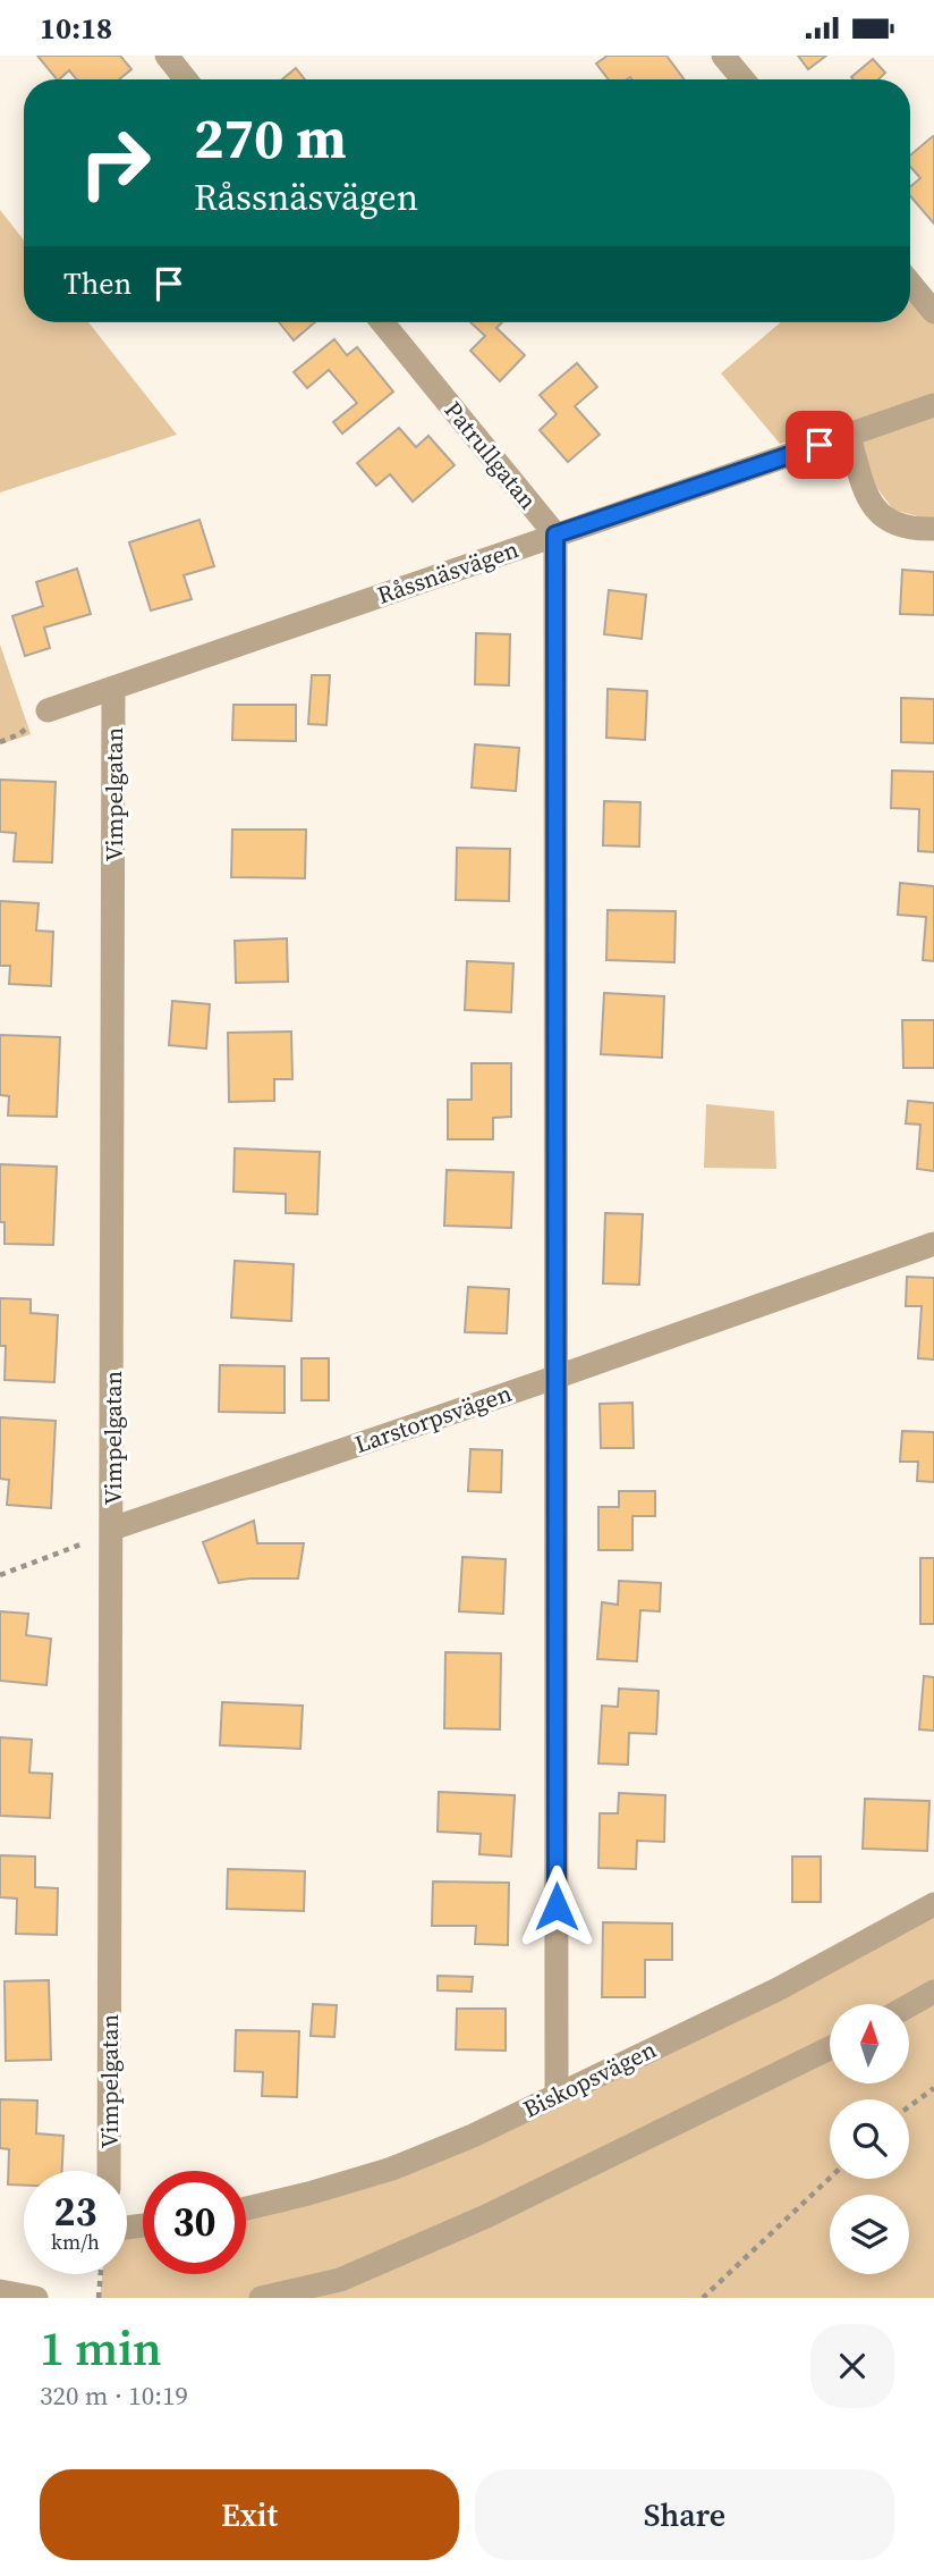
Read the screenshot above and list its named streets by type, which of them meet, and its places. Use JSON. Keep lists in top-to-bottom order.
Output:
{
  "streets": {
    "street": [
      "Patrullgatan",
      "Råssnäsvägen",
      "Vimpelgatan",
      "Larstorpsvägen",
      "Biskopsvägen"
    ]
  },
  "crossings": [
    ["Patrullgatan", "Råssnäsvägen"],
    ["Råssnäsvägen", "Vimpelgatan"],
    ["Vimpelgatan", "Larstorpsvägen"]
  ],
  "north": "top",
  "page": {
    "status": "10:18",
    "turn": ["270 m", "Råssnäsvägen"],
    "then": "Then",
    "speed": "23 km/h",
    "limit": "30",
    "heading": ["1 min", "320 m · 10:19"],
    "buttons": ["Exit", "Share"]
  }
}
